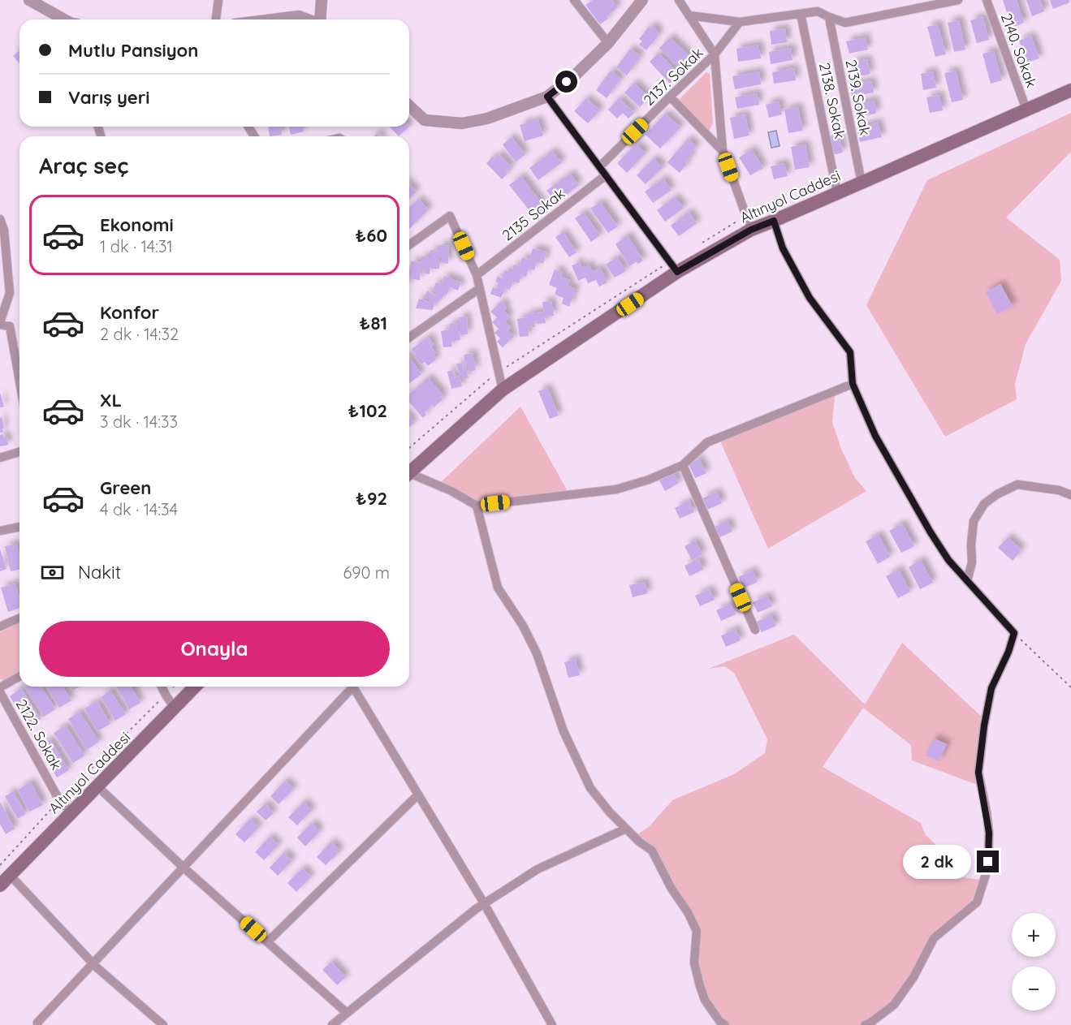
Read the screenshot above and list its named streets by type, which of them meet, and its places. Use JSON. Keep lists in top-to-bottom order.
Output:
{
  "streets": {
    "main road": ["Altınyol Caddesi"],
    "street": [
      "2140. Sokak",
      "2137. Sokak",
      "2139. Sokak",
      "2138. Sokak",
      "2135 Sokak",
      "2122. Sokak"
    ]
  },
  "crossings": [
    ["2140. Sokak", "Altınyol Caddesi"],
    ["2139. Sokak", "Altınyol Caddesi"],
    ["2138. Sokak", "Altınyol Caddesi"],
    ["Altınyol Caddesi", "2122. Sokak"]
  ],
  "page": {
    "banner": ["Mutlu Pansiyon", "Varış yeri"],
    "heading": "Araç seç",
    "list": [
      {
        "name": "Ekonomi",
        "note": "1 dk · 14:31",
        "value": "₺60"
      },
      {
        "name": "Konfor",
        "note": "2 dk · 14:32",
        "value": "₺81"
      },
      {
        "name": "XL",
        "note": "3 dk · 14:33",
        "value": "₺102"
      },
      {
        "name": "Green",
        "note": "4 dk · 14:34",
        "value": "₺92"
      }
    ],
    "pay": ["Nakit", "690 m"],
    "buttons": "Onayla",
    "bubble": "2 dk",
    "map_buttons": ["+", "−"]
  }
}
